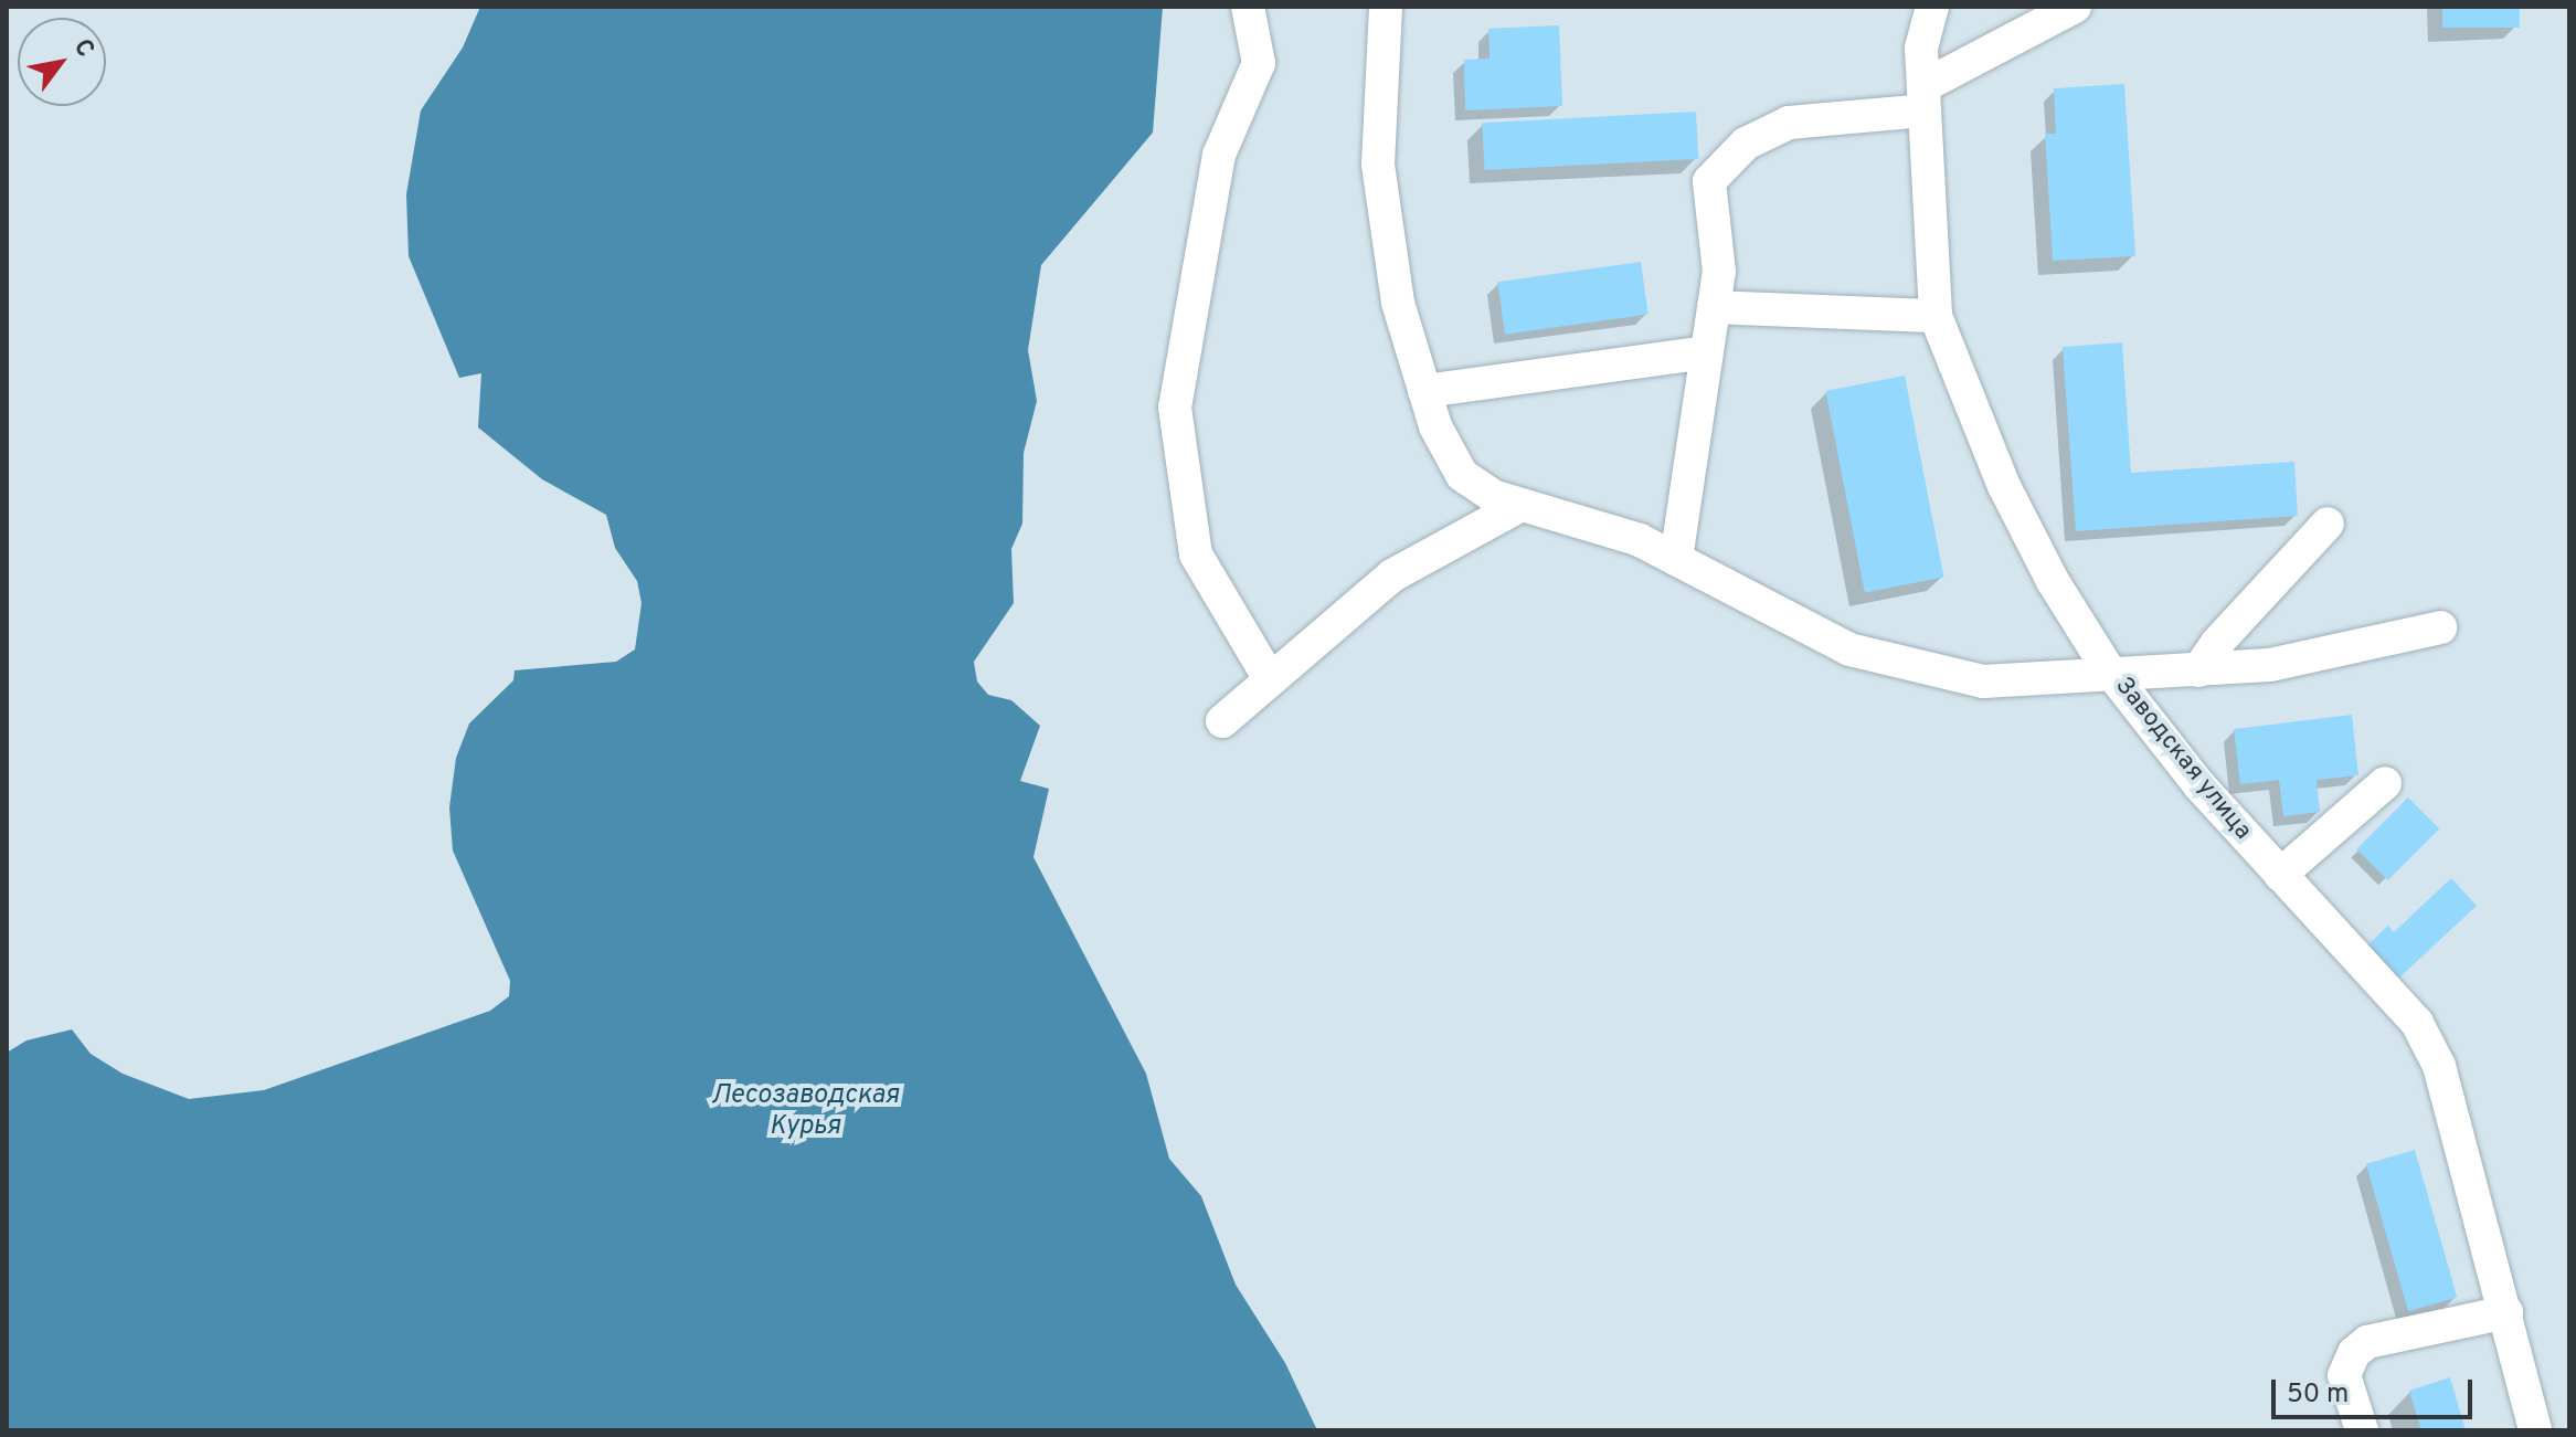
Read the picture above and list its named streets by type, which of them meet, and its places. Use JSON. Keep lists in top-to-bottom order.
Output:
{
  "streets": {
    "street": ["Заводская улица"]
  },
  "water": ["Лесозаводская Курья"],
  "scale_bar": "50 m",
  "north": "top right"
}
